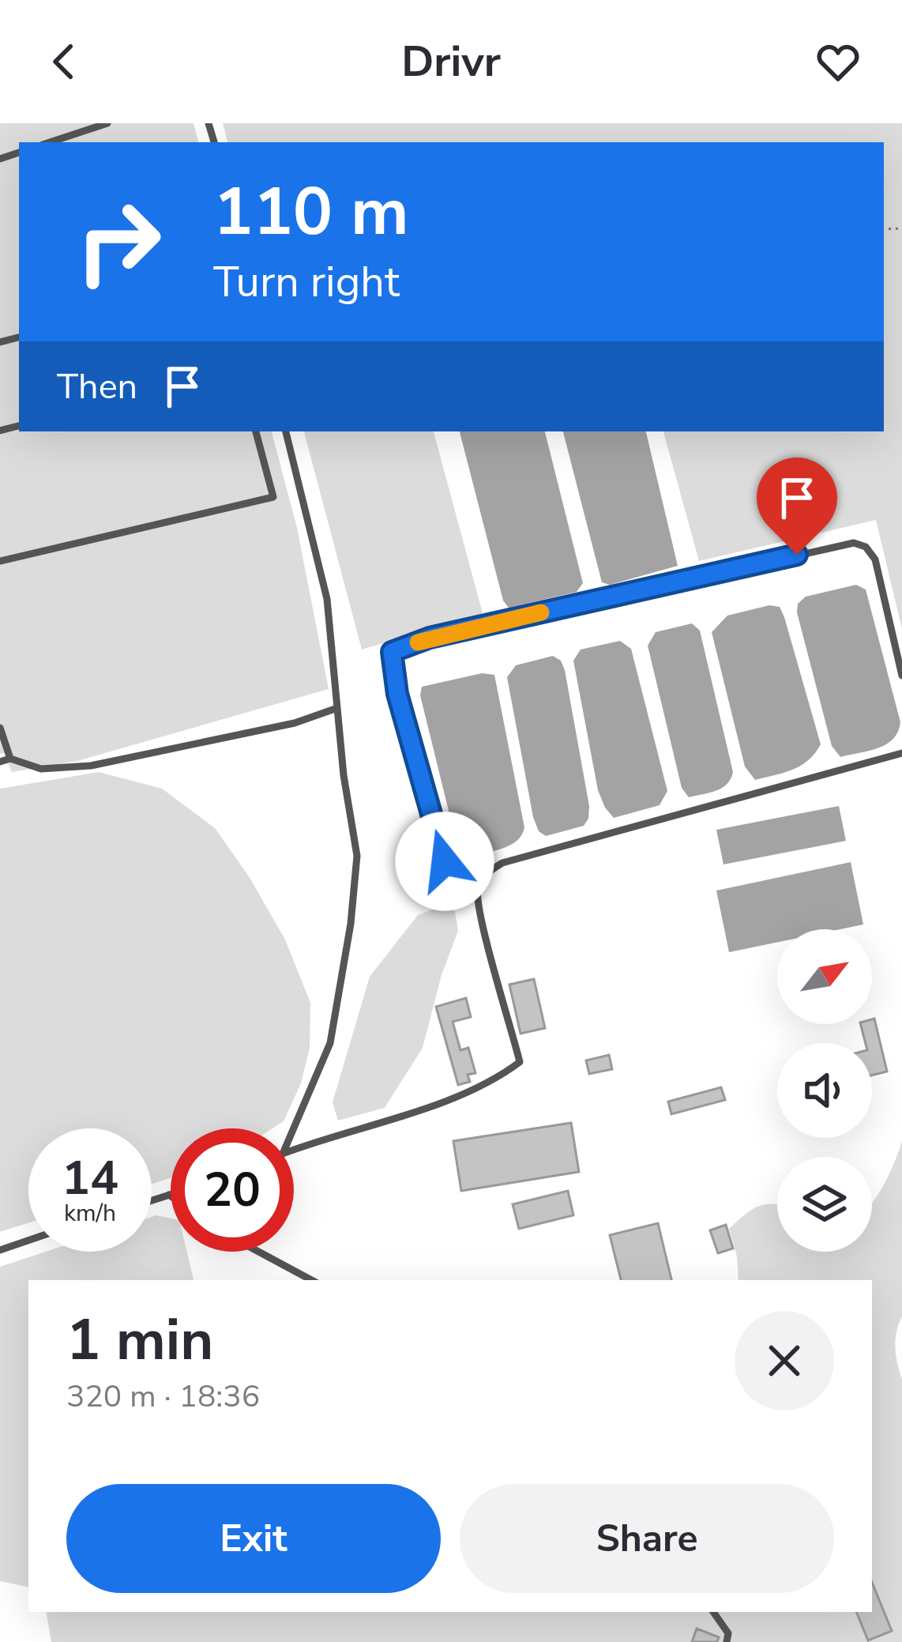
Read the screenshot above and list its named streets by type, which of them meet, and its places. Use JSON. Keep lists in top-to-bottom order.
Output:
{
  "north": "top right",
  "page": {
    "header": "Drivr",
    "turn": ["110 m", "Turn right"],
    "then": "Then",
    "speed": "14 km/h",
    "limit": "20",
    "heading": ["1 min", "320 m · 18:36"],
    "buttons": ["Exit", "Share"]
  }
}
